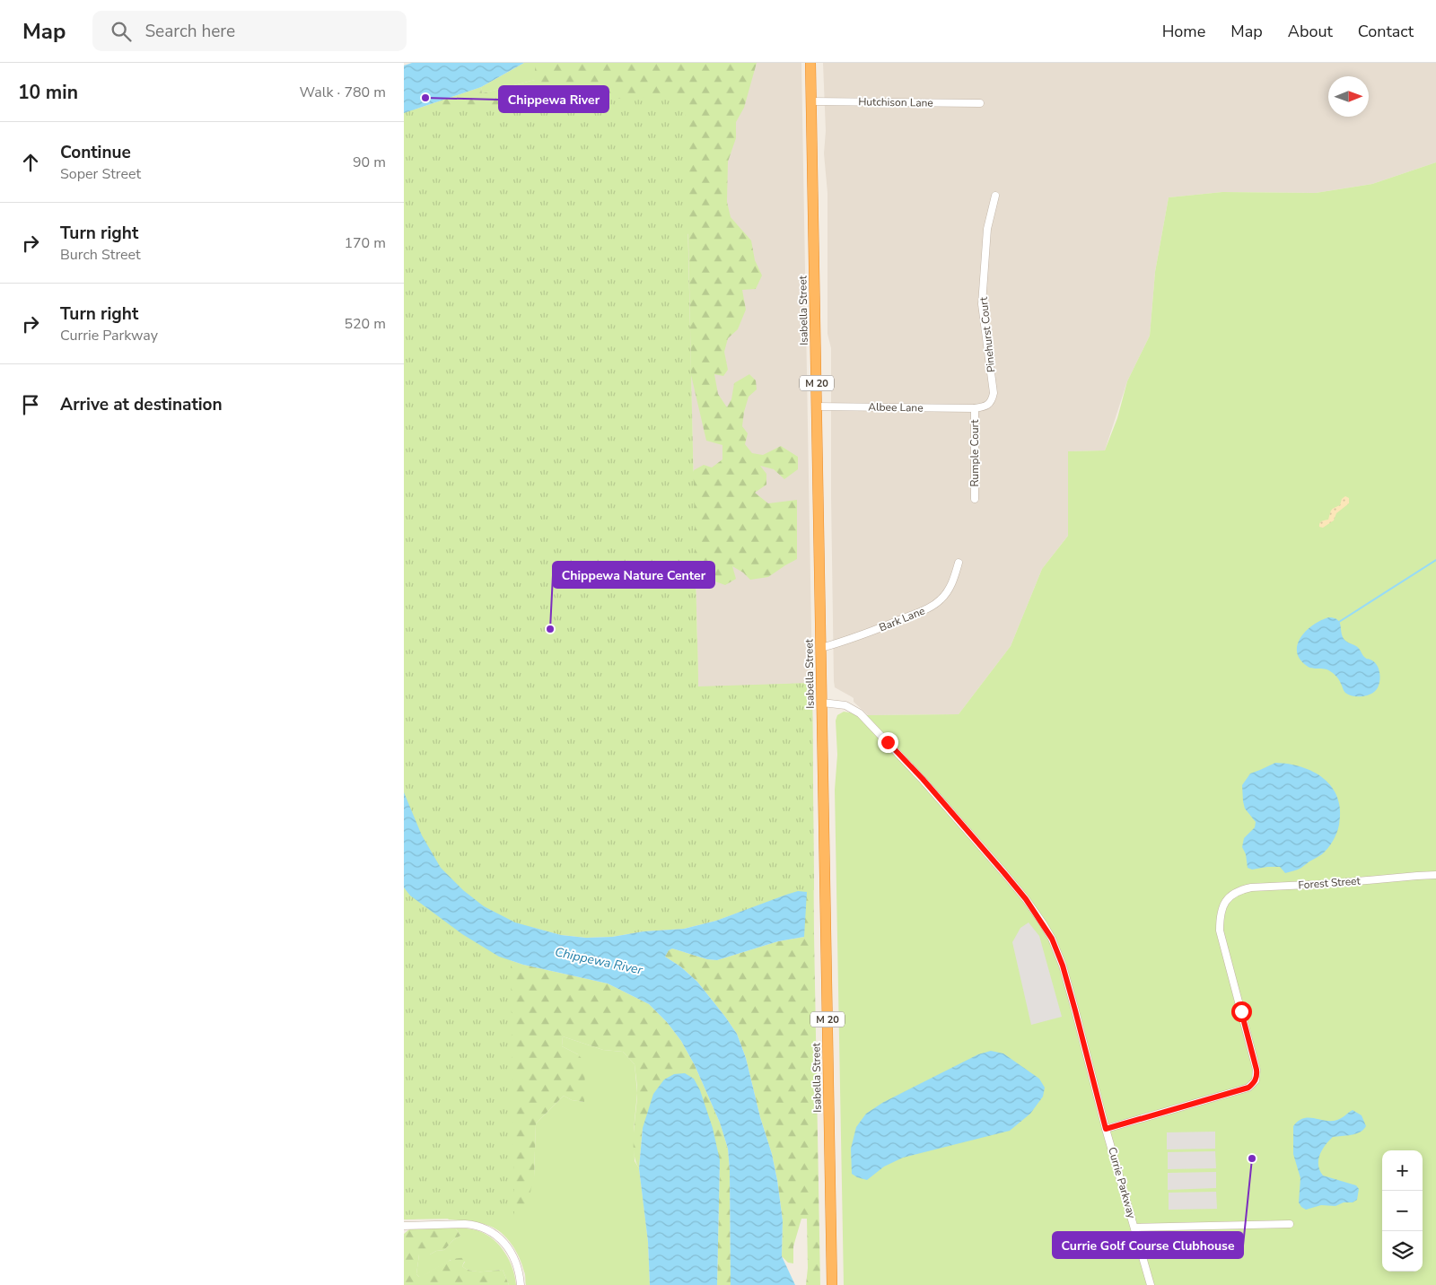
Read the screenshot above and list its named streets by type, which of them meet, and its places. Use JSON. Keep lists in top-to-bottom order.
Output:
{
  "streets": {
    "highway": ["Isabella Street", "M 20"],
    "street": [
      "Hutchison Lane",
      "Pinehurst Court",
      "Albee Lane",
      "Rumple Court",
      "Bark Lane",
      "Forest Street",
      "Currie Parkway"
    ]
  },
  "crossings": [
    ["Hutchison Lane", "Isabella Street"],
    ["Isabella Street", "Albee Lane"],
    ["Isabella Street", "Bark Lane"],
    ["Isabella Street", "Currie Parkway"],
    ["Pinehurst Court", "Albee Lane"],
    ["Pinehurst Court", "Rumple Court"],
    ["Albee Lane", "Rumple Court"],
    ["Forest Street", "Currie Parkway"]
  ],
  "water": ["Chippewa River"],
  "places": ["Chippewa River", "Chippewa Nature Center", "Currie Golf Course Clubhouse"],
  "north": "right",
  "page": {
    "header": "Map",
    "search": "Search here",
    "nav": [
      "Home",
      "Map",
      "About",
      "Contact"
    ],
    "heading": ["10 min", "Walk · 780 m"],
    "list": [
      ["Continue", "Soper Street", "90 m"],
      ["Turn right", "Burch Street", "170 m"],
      ["Turn right", "Currie Parkway", "520 m"],
      "Arrive at destination"
    ],
    "map_buttons": ["+", "−"]
  }
}
